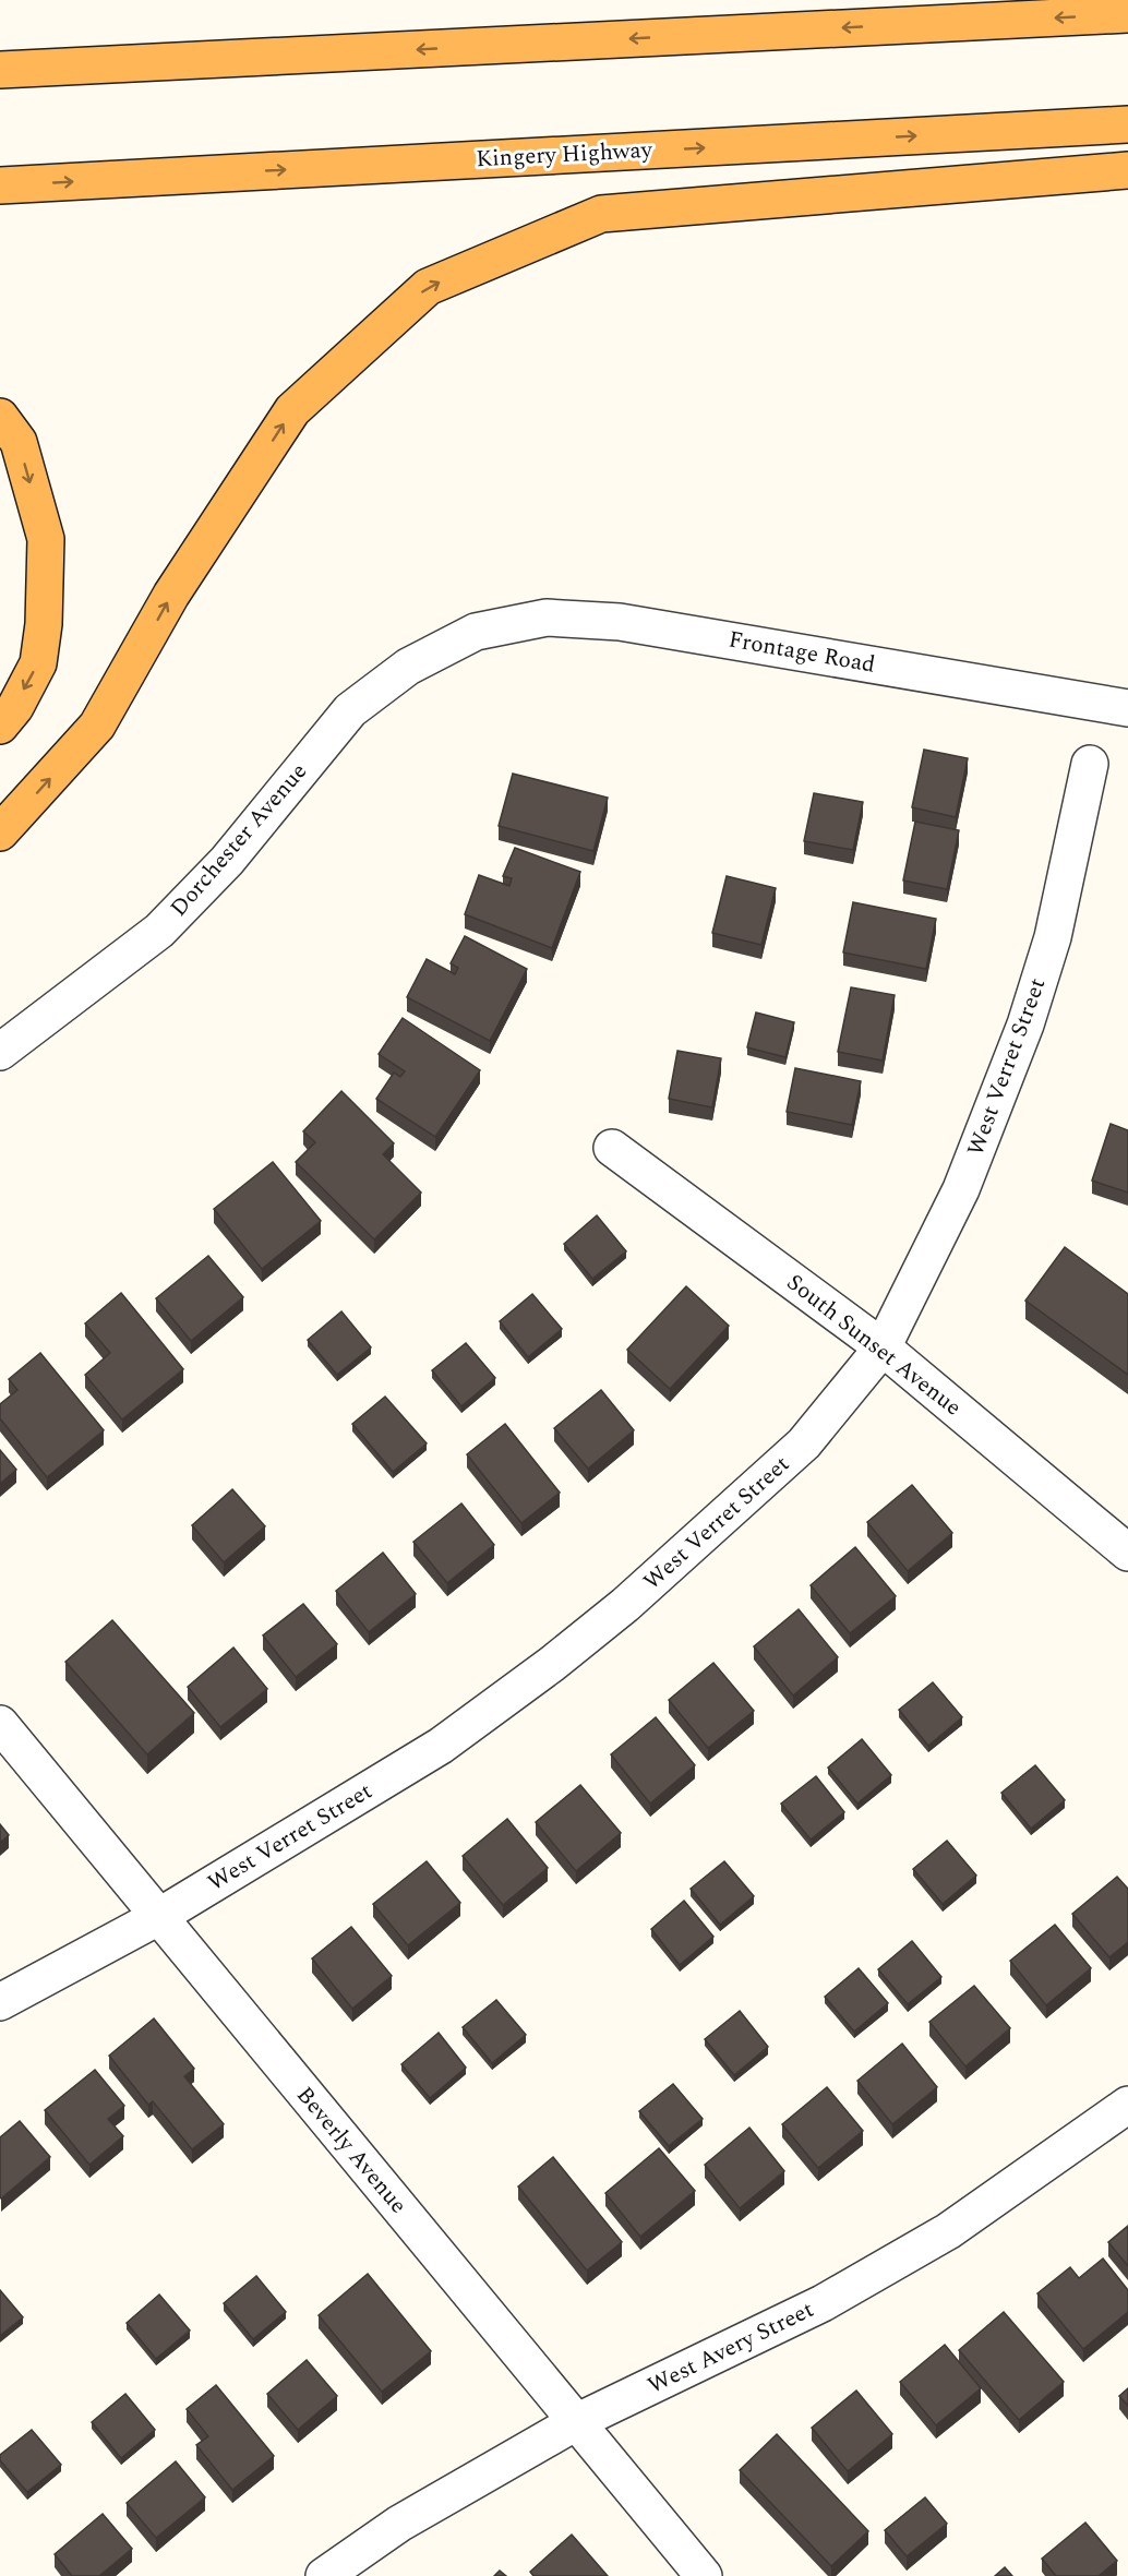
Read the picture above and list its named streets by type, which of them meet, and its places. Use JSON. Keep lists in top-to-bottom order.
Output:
{
  "streets": {
    "highway": ["Kingery Highway"],
    "street": [
      "Frontage Road",
      "Dorchester Avenue",
      "West Verret Street",
      "South Sunset Avenue",
      "Beverly Avenue",
      "West Avery Street"
    ]
  },
  "crossings": [
    ["Frontage Road", "Dorchester Avenue"],
    ["West Verret Street", "South Sunset Avenue"],
    ["West Verret Street", "Beverly Avenue"],
    ["Beverly Avenue", "West Avery Street"]
  ]
}
